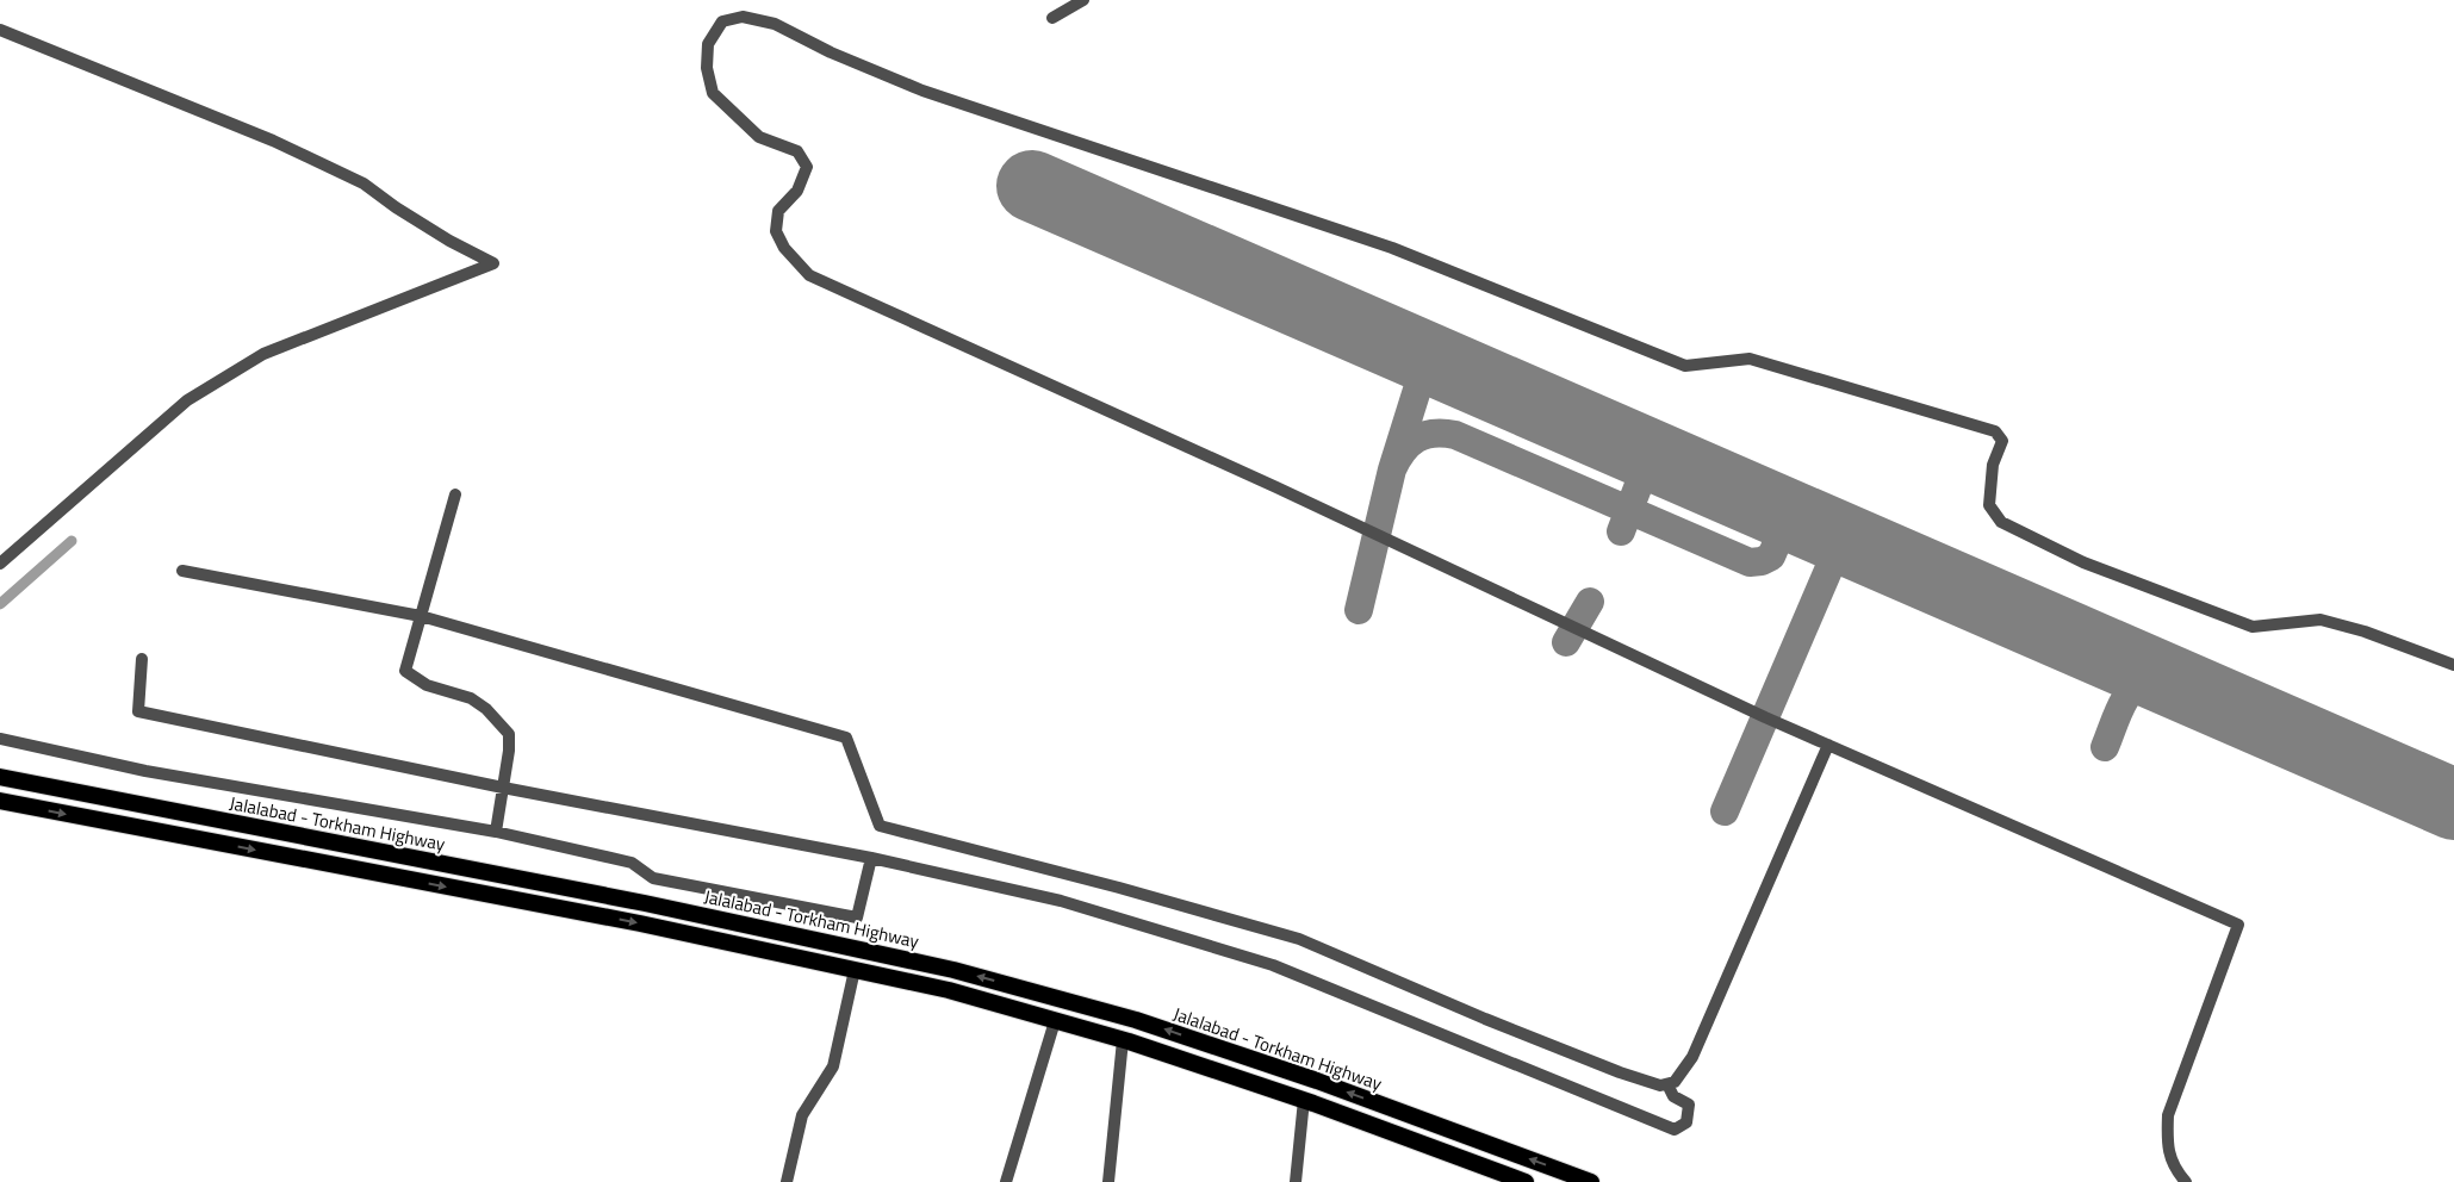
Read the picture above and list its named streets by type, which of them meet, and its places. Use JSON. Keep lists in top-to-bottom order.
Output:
{
  "streets": {
    "highway": ["Jalalabad - Torkham Highway"]
  }
}
